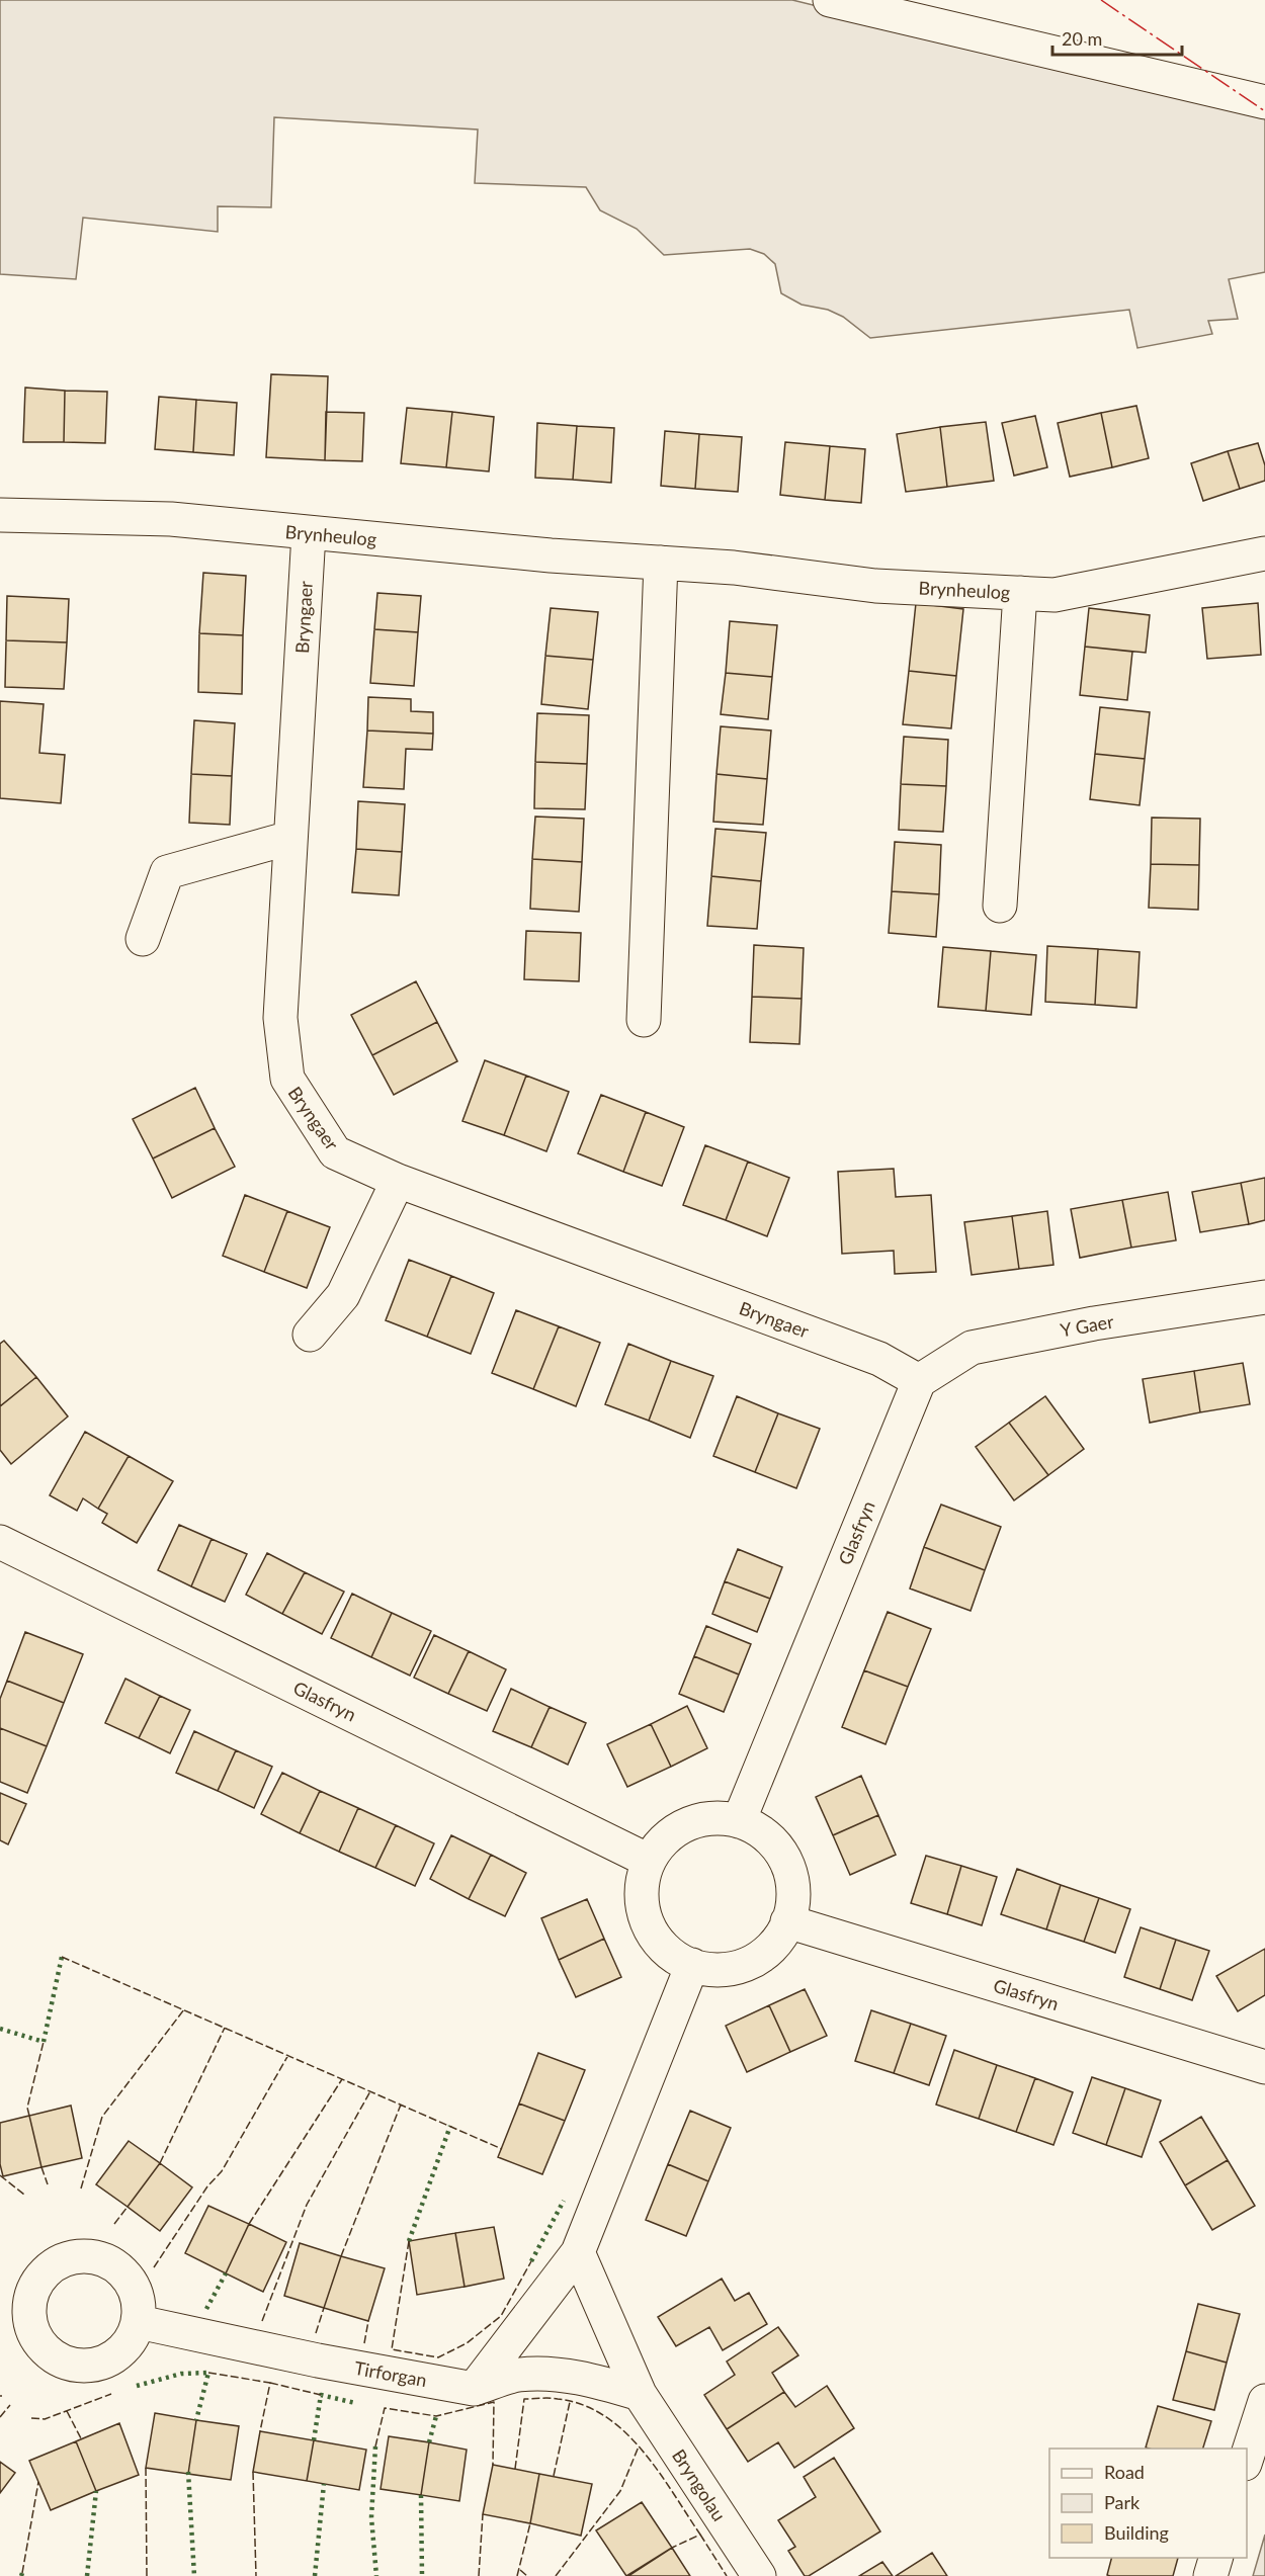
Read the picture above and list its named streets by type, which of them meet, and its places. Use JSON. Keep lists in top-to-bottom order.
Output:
{
  "streets": {
    "street": [
      "Brynheulog",
      "Bryngaer",
      "Y Gaer",
      "Glasfryn",
      "Tirforgan",
      "Bryngolau"
    ]
  },
  "crossings": [
    ["Brynheulog", "Bryngaer"],
    ["Bryngaer", "Y Gaer"],
    ["Bryngaer", "Glasfryn"],
    ["Y Gaer", "Glasfryn"]
  ],
  "legend": ["Road", "Park", "Building"],
  "scale_bar": "20 m"
}
